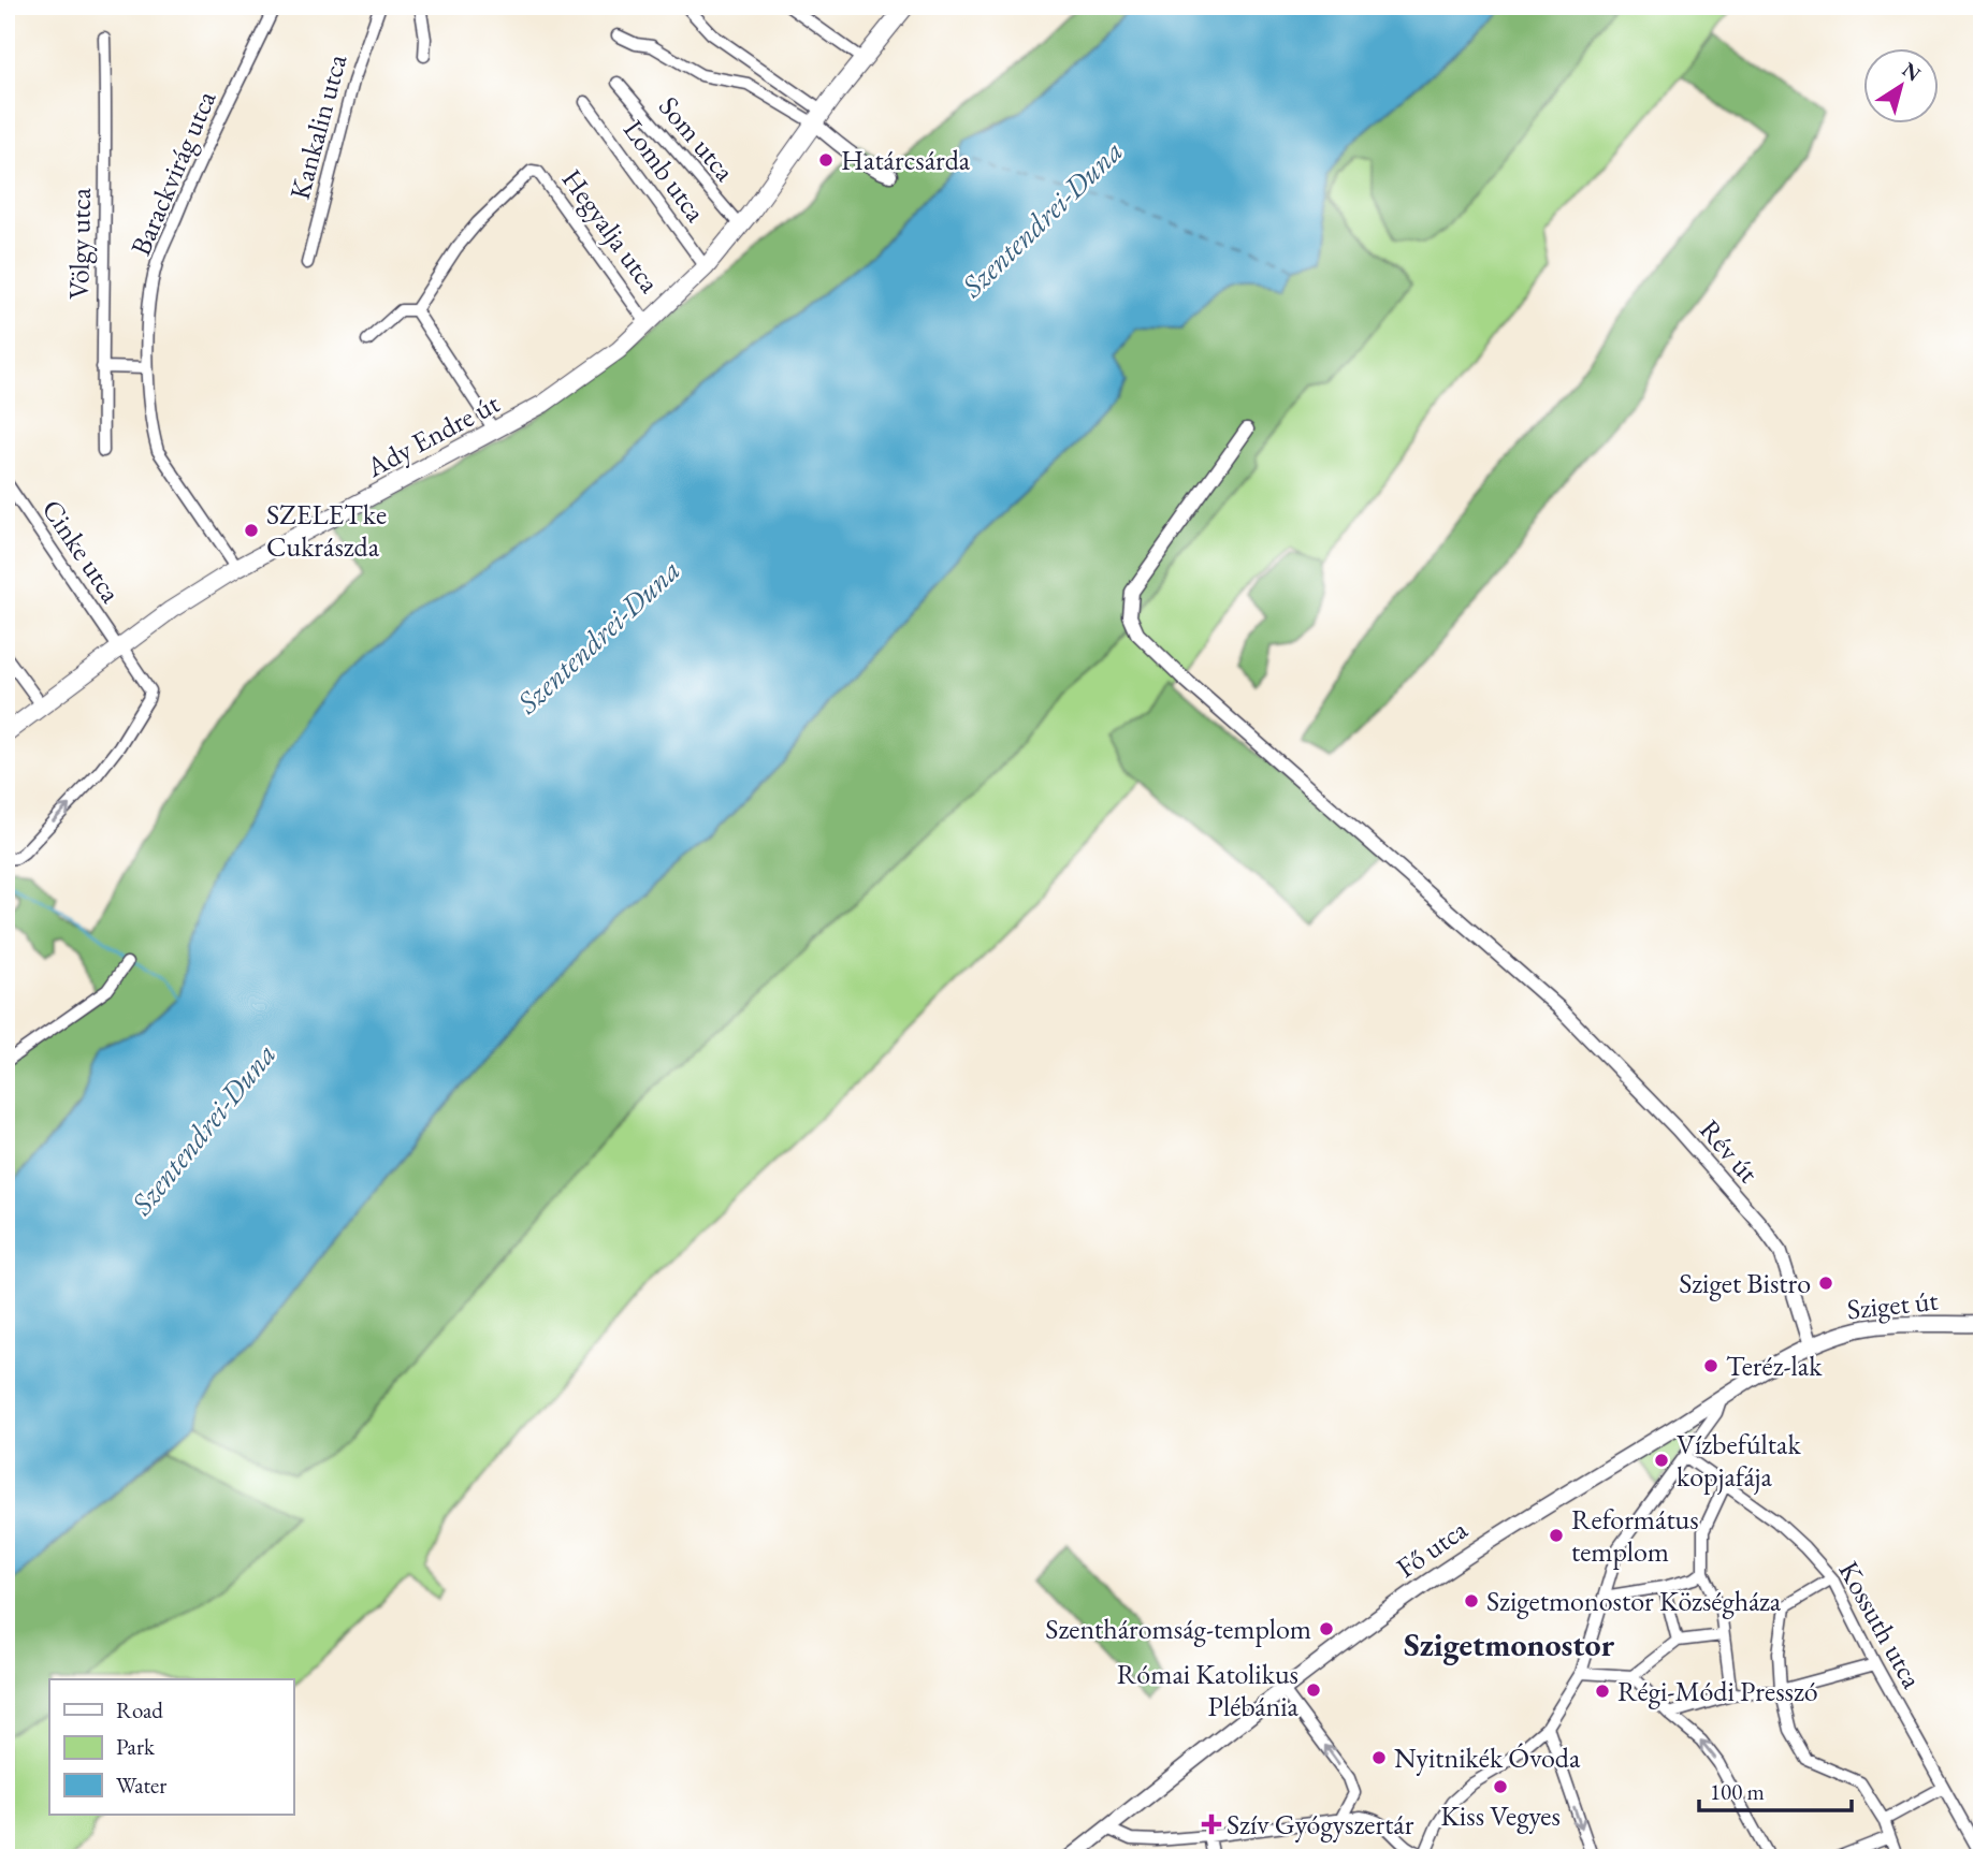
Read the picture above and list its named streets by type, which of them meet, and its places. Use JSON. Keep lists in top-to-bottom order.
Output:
{
  "streets": {
    "main road": ["Ady Endre út", "Sziget út", "Fő utca"],
    "street": [
      "Kankalin utca",
      "Som utca",
      "Lomb utca",
      "Barackvirág utca",
      "Hegyalja utca",
      "Völgy utca",
      "Cinke utca",
      "Rév út",
      "Kossuth utca"
    ]
  },
  "crossings": [
    ["Som utca", "Ady Endre út"],
    ["Lomb utca", "Ady Endre út"],
    ["Barackvirág utca", "Ady Endre út"],
    ["Hegyalja utca", "Ady Endre út"],
    ["Ady Endre út", "Cinke utca"],
    ["Rév út", "Sziget út"],
    ["Rév út", "Fő utca"],
    ["Sziget út", "Fő utca"]
  ],
  "one_way": ["Cinke utca"],
  "districts": ["Szigetmonostor"],
  "water": ["Szentendrei-Duna"],
  "places": {
    "other": [
      "Határcsárda",
      "SZELETke Cukrászda",
      "Sziget Bistro",
      "Teréz-lak",
      "Vízbefúltak kopjafája",
      "Református templom",
      "Szigetmonostor Községháza",
      "Szentháromság-templom",
      "Római Katolikus Plébánia",
      "Régi-Módi Presszó",
      "Nyitnikék Óvoda",
      "Kiss Vegyes"
    ],
    "health": ["Szív Gyógyszertár"]
  },
  "legend": ["Road", "Park", "Water"],
  "scale_bar": "100 m",
  "north": "top right"
}
